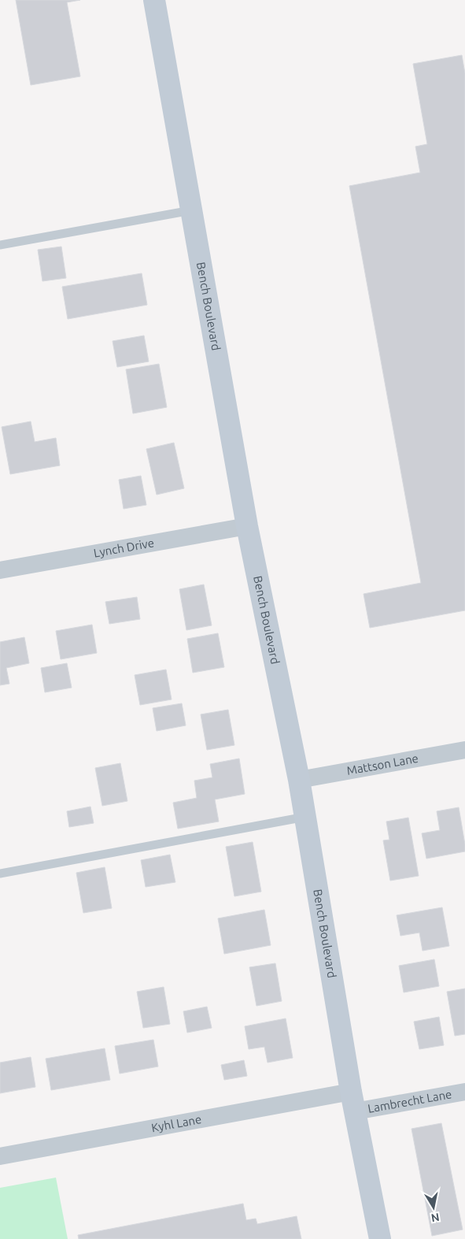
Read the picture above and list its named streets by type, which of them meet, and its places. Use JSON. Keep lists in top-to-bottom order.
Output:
{
  "streets": {
    "main road": ["Bench Boulevard"],
    "street": [
      "Lynch Drive",
      "Mattson Lane",
      "Lambrecht Lane",
      "Kyhl Lane"
    ]
  },
  "crossings": [
    ["Bench Boulevard", "Lynch Drive"],
    ["Bench Boulevard", "Mattson Lane"],
    ["Bench Boulevard", "Lambrecht Lane"],
    ["Bench Boulevard", "Kyhl Lane"],
    ["Lambrecht Lane", "Kyhl Lane"]
  ],
  "north": "bottom"
}
